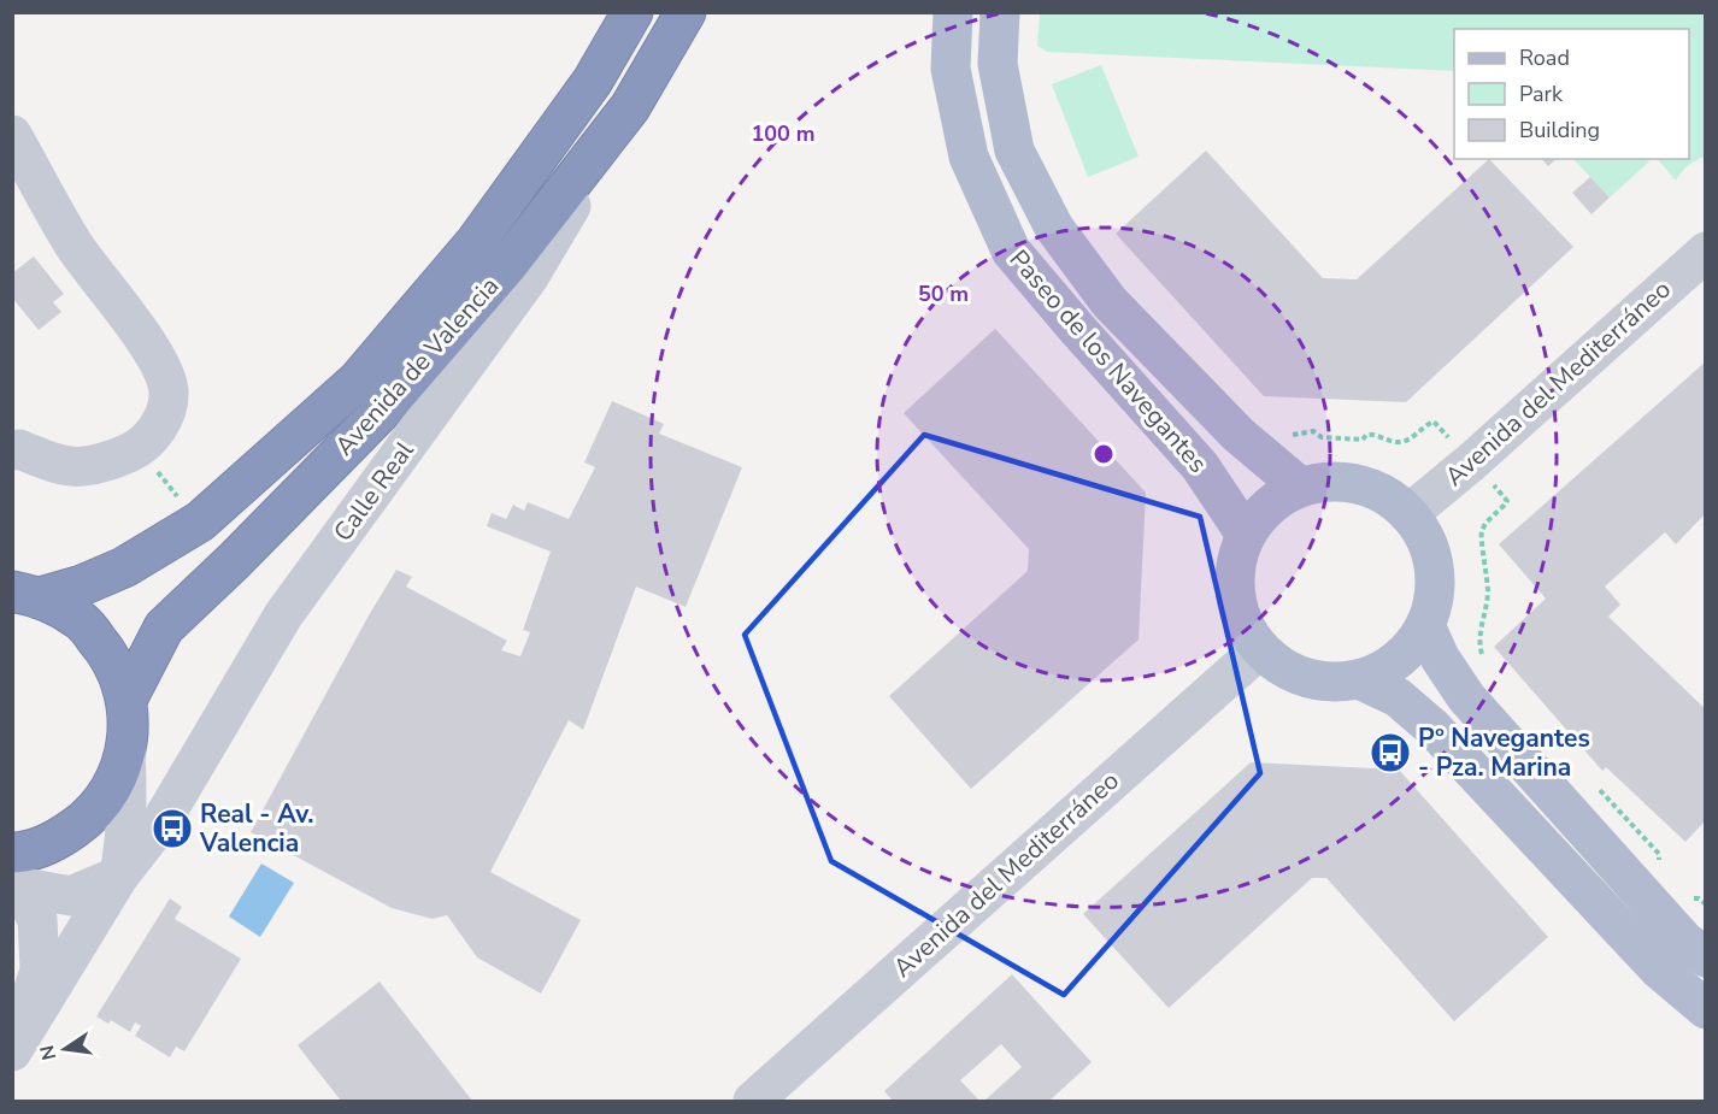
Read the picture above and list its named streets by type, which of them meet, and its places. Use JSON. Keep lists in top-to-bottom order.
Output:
{
  "streets": {
    "highway": ["Avenida de Valencia"],
    "main road": ["Paseo de los Navegantes"],
    "street": ["Avenida del Mediterráneo", "Calle Real"]
  },
  "crossings": [
    ["Paseo de los Navegantes", "Avenida del Mediterráneo"],
    ["Avenida de Valencia", "Calle Real"]
  ],
  "places": {
    "bus stop": ["Pº Navegantes - Pza. Marina", "Real - Av. Valencia"]
  },
  "legend": ["Road", "Park", "Building"],
  "north": "left",
  "rings": ["100 m", "50 m"]
}
